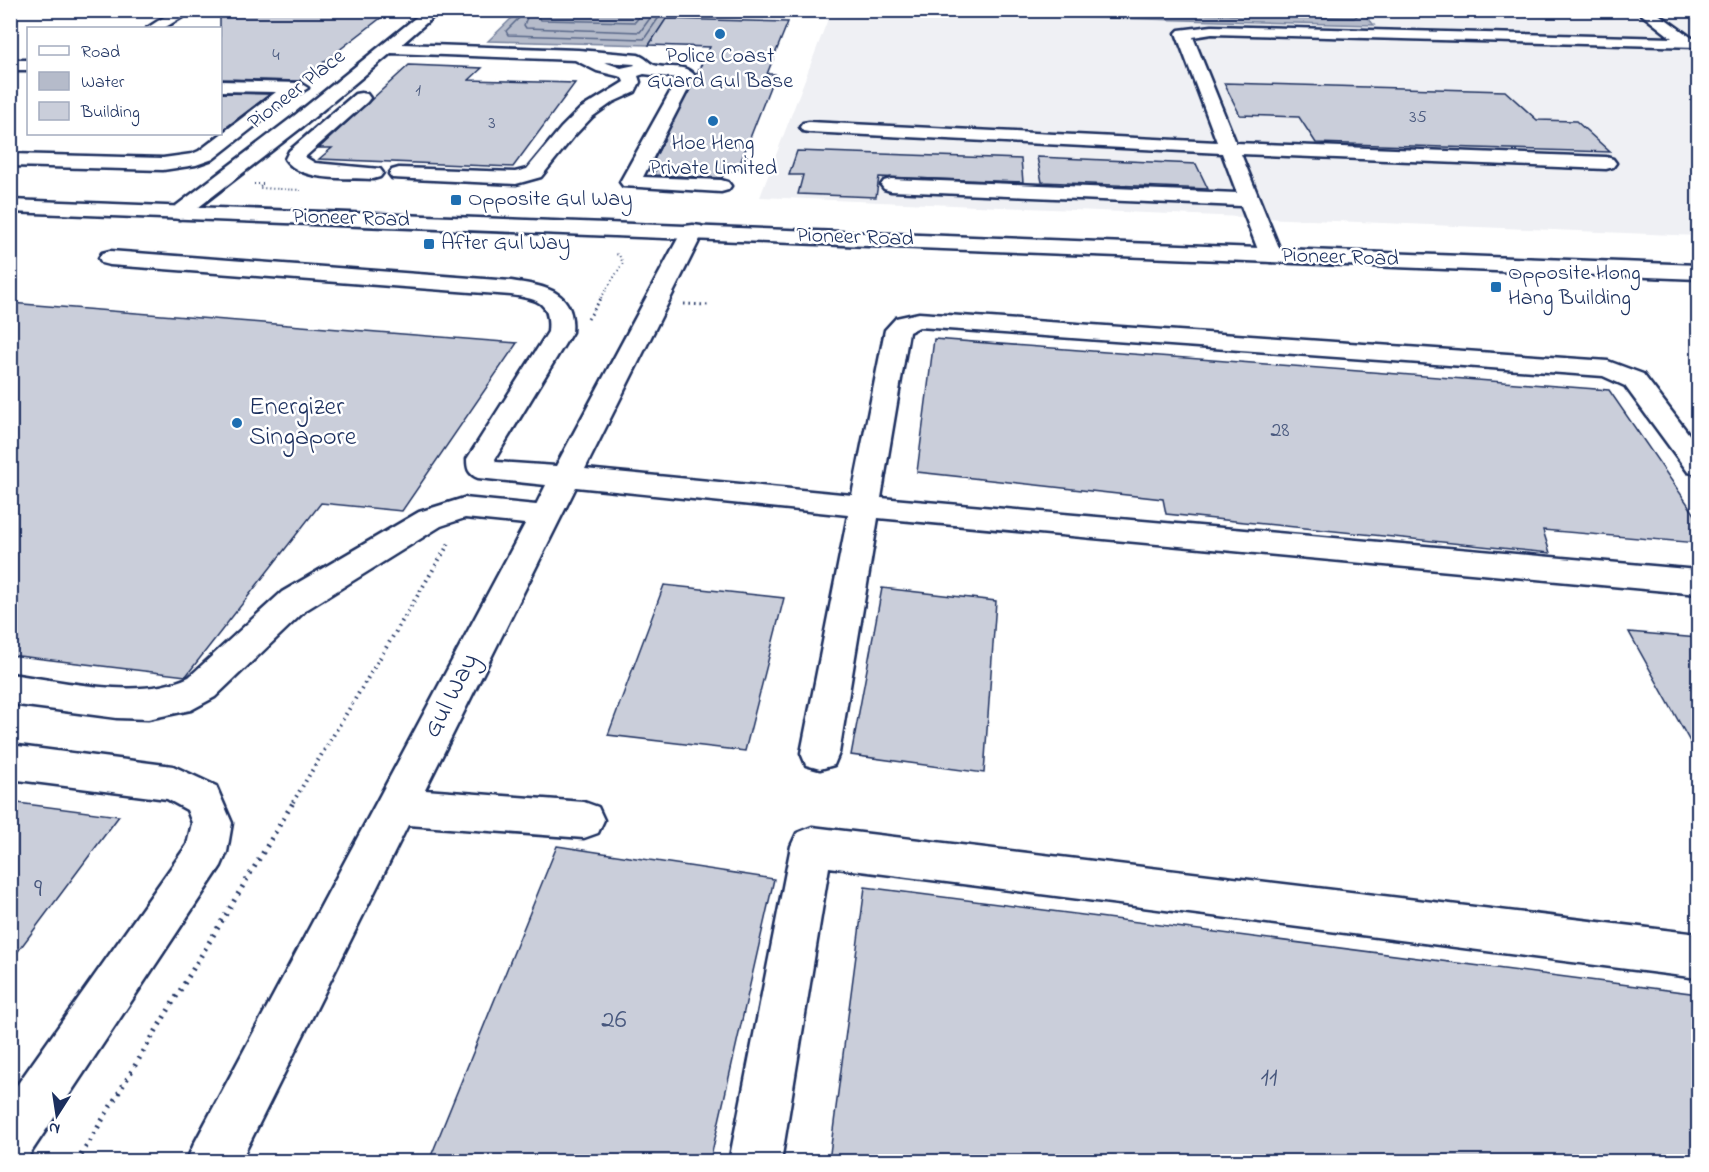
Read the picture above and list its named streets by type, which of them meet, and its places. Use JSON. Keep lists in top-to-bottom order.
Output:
{
  "streets": {
    "main road": ["Pioneer Place", "Pioneer Road", "Gul Way"]
  },
  "crossings": [
    ["Pioneer Place", "Pioneer Road"],
    ["Pioneer Road", "Gul Way"]
  ],
  "places": {
    "other": ["Police Coast Guard Gul Base", "Hoe Heng Private Limited", "Energizer Singapore"],
    "transit": ["Opposite Gul Way", "After Gul Way", "Opposite Hong Hang Building"]
  },
  "house_numbers": [
    "4",
    "1",
    "35",
    "3",
    "28",
    "9",
    "26",
    "11"
  ],
  "legend": ["Road", "Water", "Building"],
  "north": "bottom"
}
